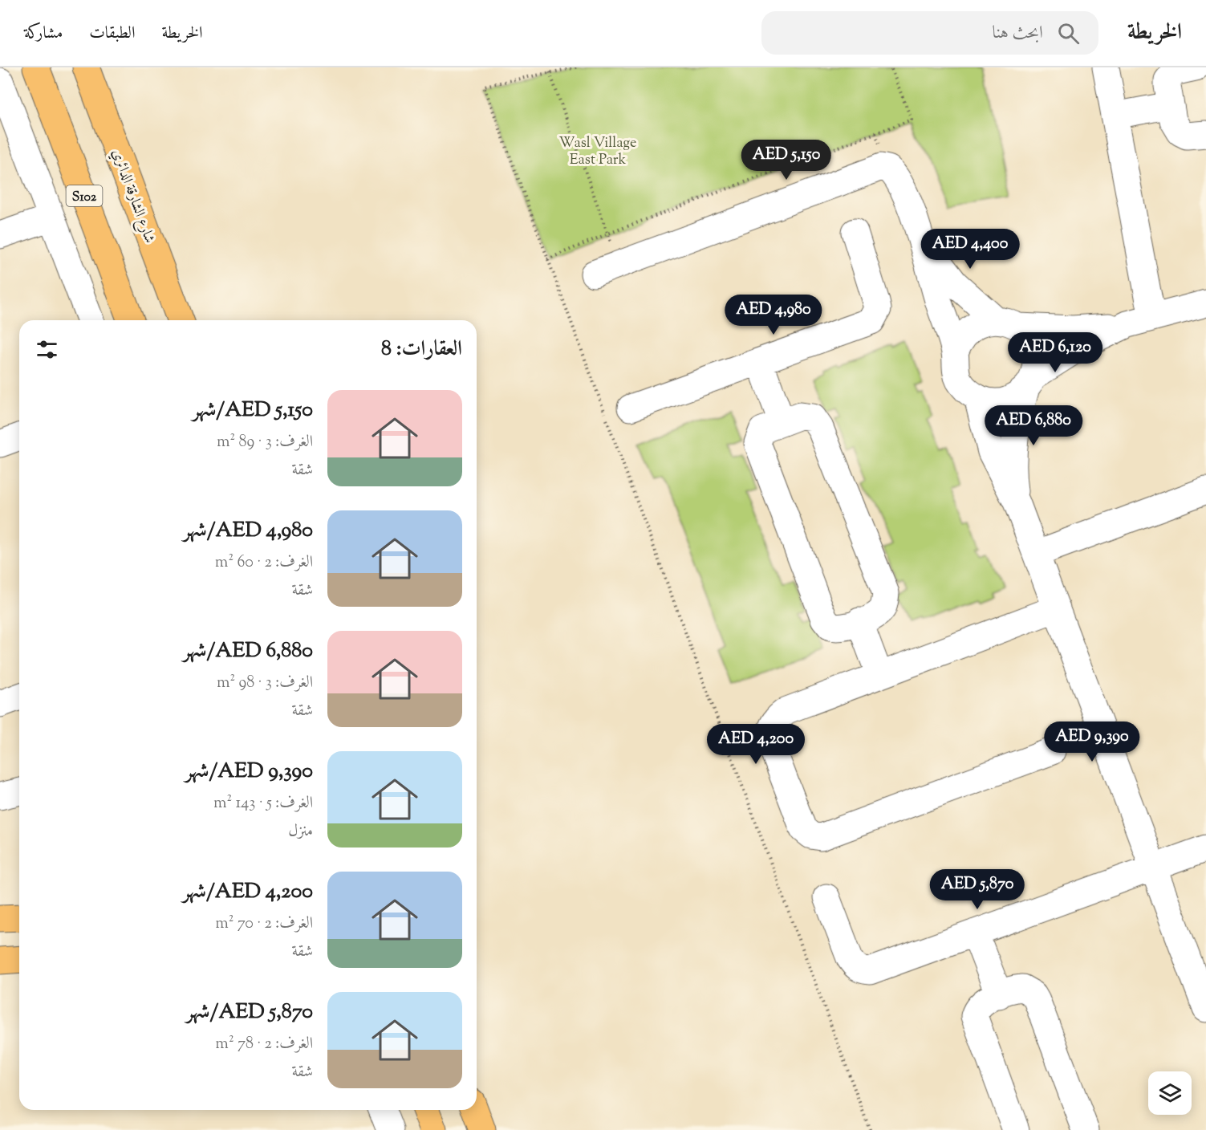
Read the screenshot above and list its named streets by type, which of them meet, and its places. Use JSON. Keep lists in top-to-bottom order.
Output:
{
  "streets": {
    "main road": ["S102", "شارع الشارقة الدائري"]
  },
  "parks": ["Wasl Village East Park"],
  "page": {
    "header": "الخريطة",
    "search": "ابحث هنا",
    "nav": ["الخريطة", "الطبقات", "مشاركة"],
    "price": [
      "AED 5,150",
      "AED 4,400",
      "AED 4,980",
      "AED 6,120",
      "AED 6,880",
      "AED 9,390",
      "AED 4,200",
      "AED 5,870"
    ],
    "heading": "العقارات: 8",
    "list": [
      {
        "name": "AED 5,150/شهر",
        "note": "الغرف: 3 · 89 m² · شقة"
      },
      {
        "name": "AED 4,980/شهر",
        "note": "الغرف: 2 · 60 m² · شقة"
      },
      {
        "name": "AED 6,880/شهر",
        "note": "الغرف: 3 · 98 m² · شقة"
      },
      {
        "name": "AED 9,390/شهر",
        "note": "الغرف: 5 · 143 m² · منزل"
      },
      {
        "name": "AED 4,200/شهر",
        "note": "الغرف: 2 · 70 m² · شقة"
      },
      {
        "name": "AED 5,870/شهر",
        "note": "الغرف: 2 · 78 m² · شقة"
      }
    ]
  }
}
